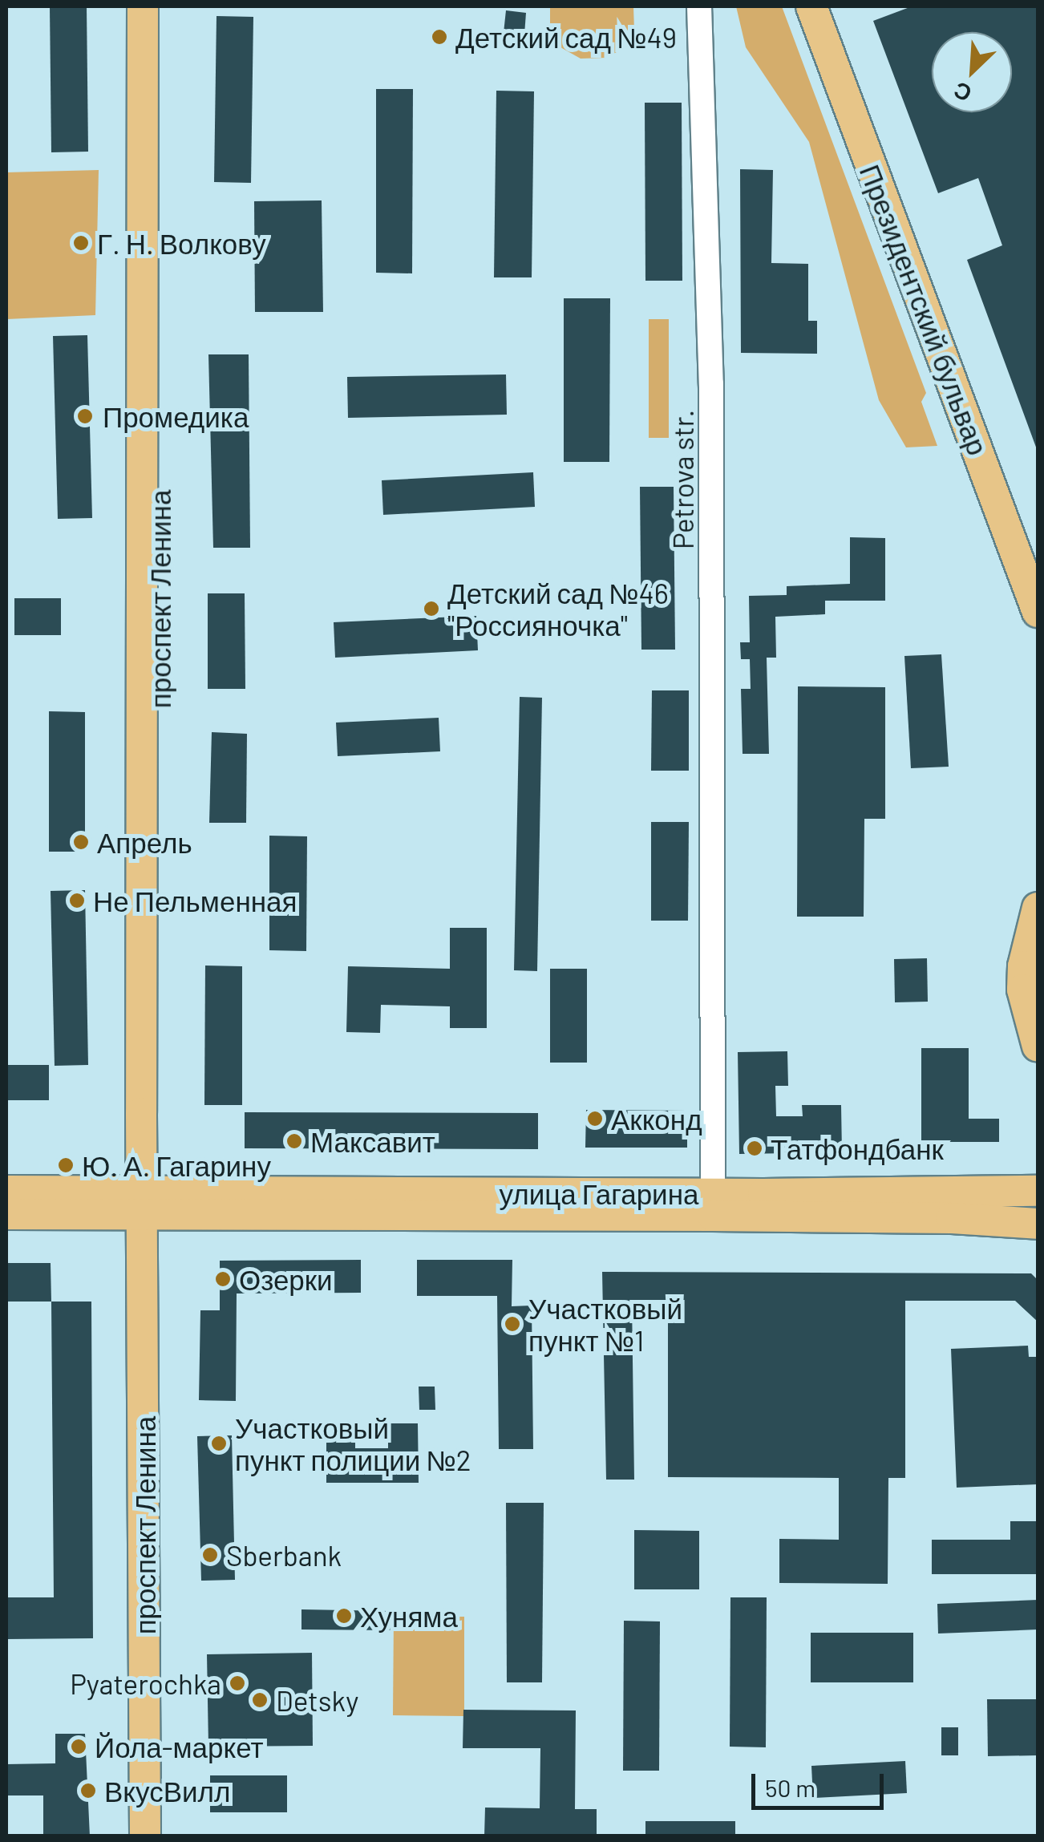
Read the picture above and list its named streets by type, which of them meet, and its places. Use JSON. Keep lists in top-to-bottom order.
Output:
{
  "streets": {
    "main road": ["Президентский бульвар", "проспект Ленина", "улица Гагарина"],
    "street": ["Petrova str."]
  },
  "crossings": [
    ["Petrova str.", "улица Гагарина"],
    ["проспект Ленина", "улица Гагарина"]
  ],
  "places": [
    "Детский сад №49",
    "Г. Н. Волкову",
    "Промедика",
    "Детский сад №46 \"Россияночка\"",
    "Апрель",
    "Не Пельменная",
    "Акконд",
    "Максавит",
    "Татфондбанк",
    "Ю. А. Гагарину",
    "Озерки",
    "Участковый пункт №1",
    "Участковый пункт полиции №2",
    "Sberbank",
    "Хуняма",
    "Pyaterochka",
    "Detsky",
    "Йола-маркет",
    "ВкусВилл"
  ],
  "scale_bar": "50 m",
  "north": "bottom left"
}
